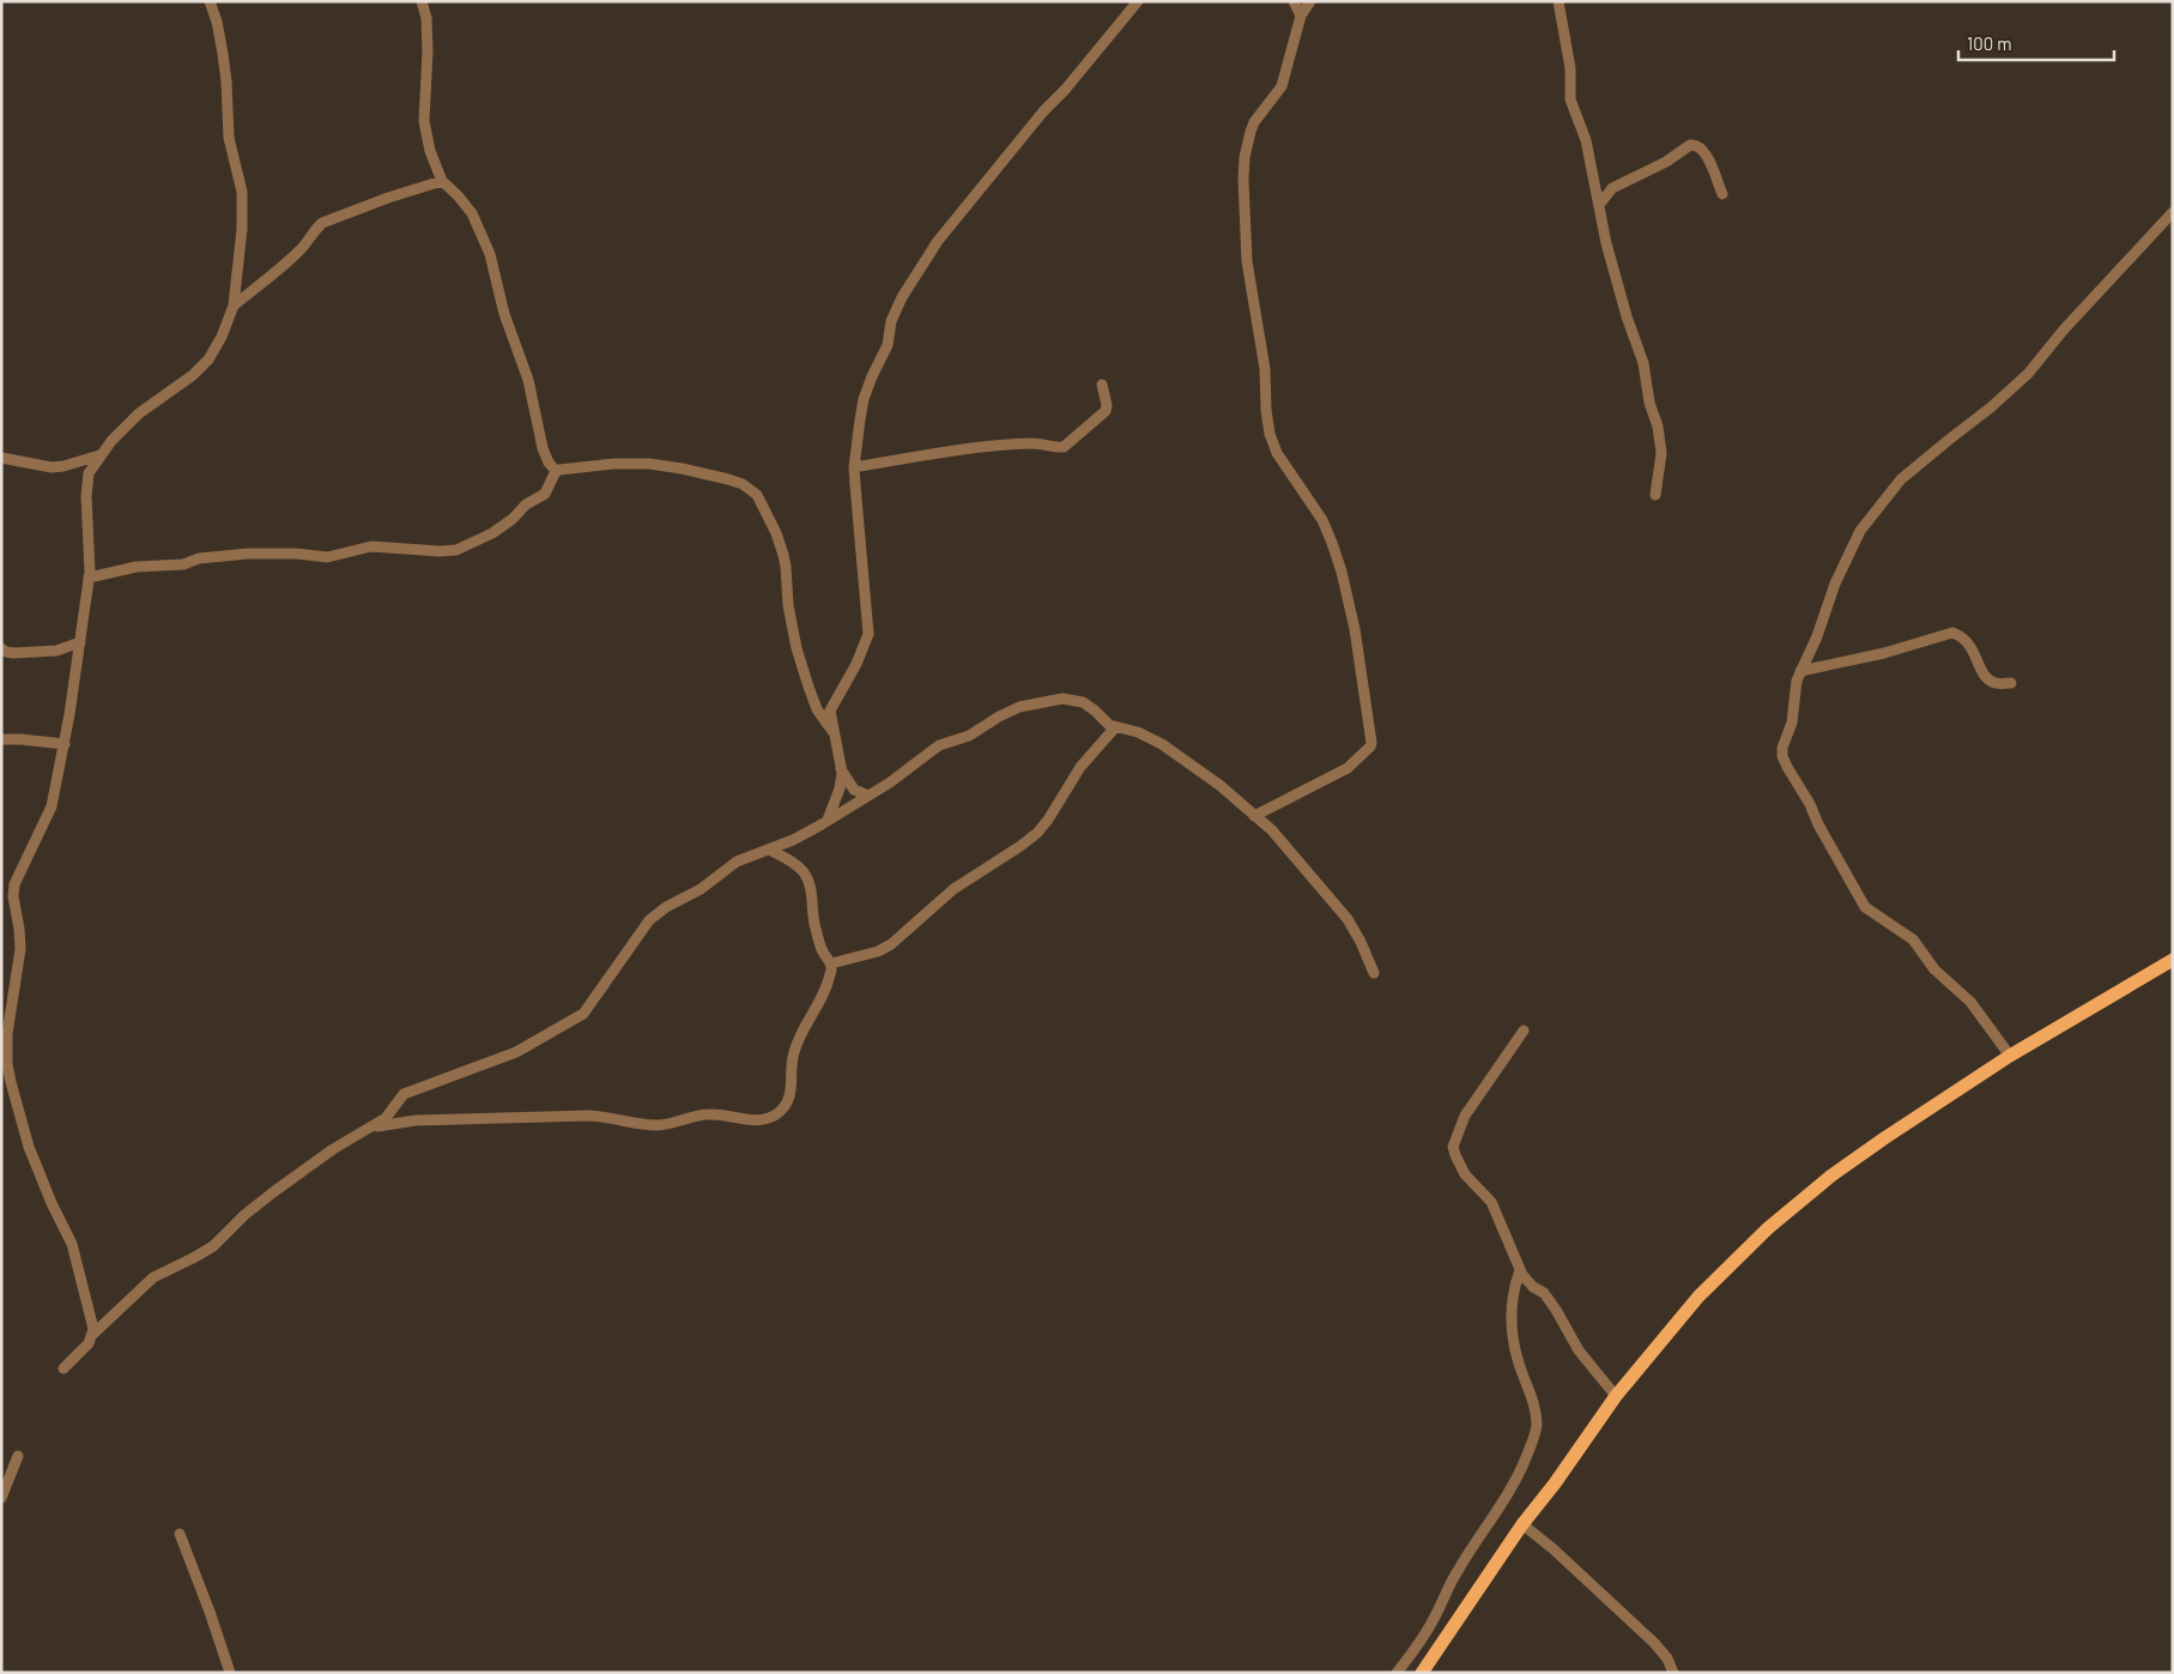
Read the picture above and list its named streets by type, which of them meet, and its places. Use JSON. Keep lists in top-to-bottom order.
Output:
{
  "scale_bar": "100 m"
}
